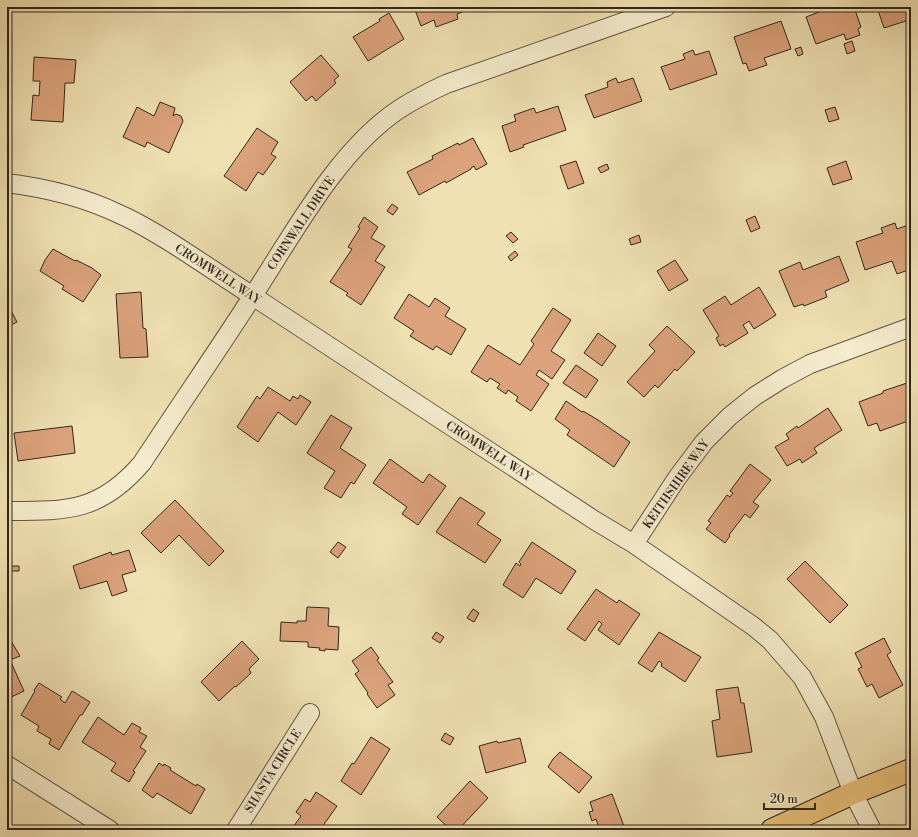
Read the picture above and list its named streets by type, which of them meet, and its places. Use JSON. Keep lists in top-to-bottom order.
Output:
{
  "streets": {
    "street": [
      "CORNWALL DRIVE",
      "CROMWELL WAY",
      "KEITHSHIRE WAY",
      "SHASTA CIRCLE"
    ]
  },
  "crossings": [
    ["CORNWALL DRIVE", "CROMWELL WAY"],
    ["CROMWELL WAY", "KEITHSHIRE WAY"]
  ],
  "scale_bar": "20 m"
}
